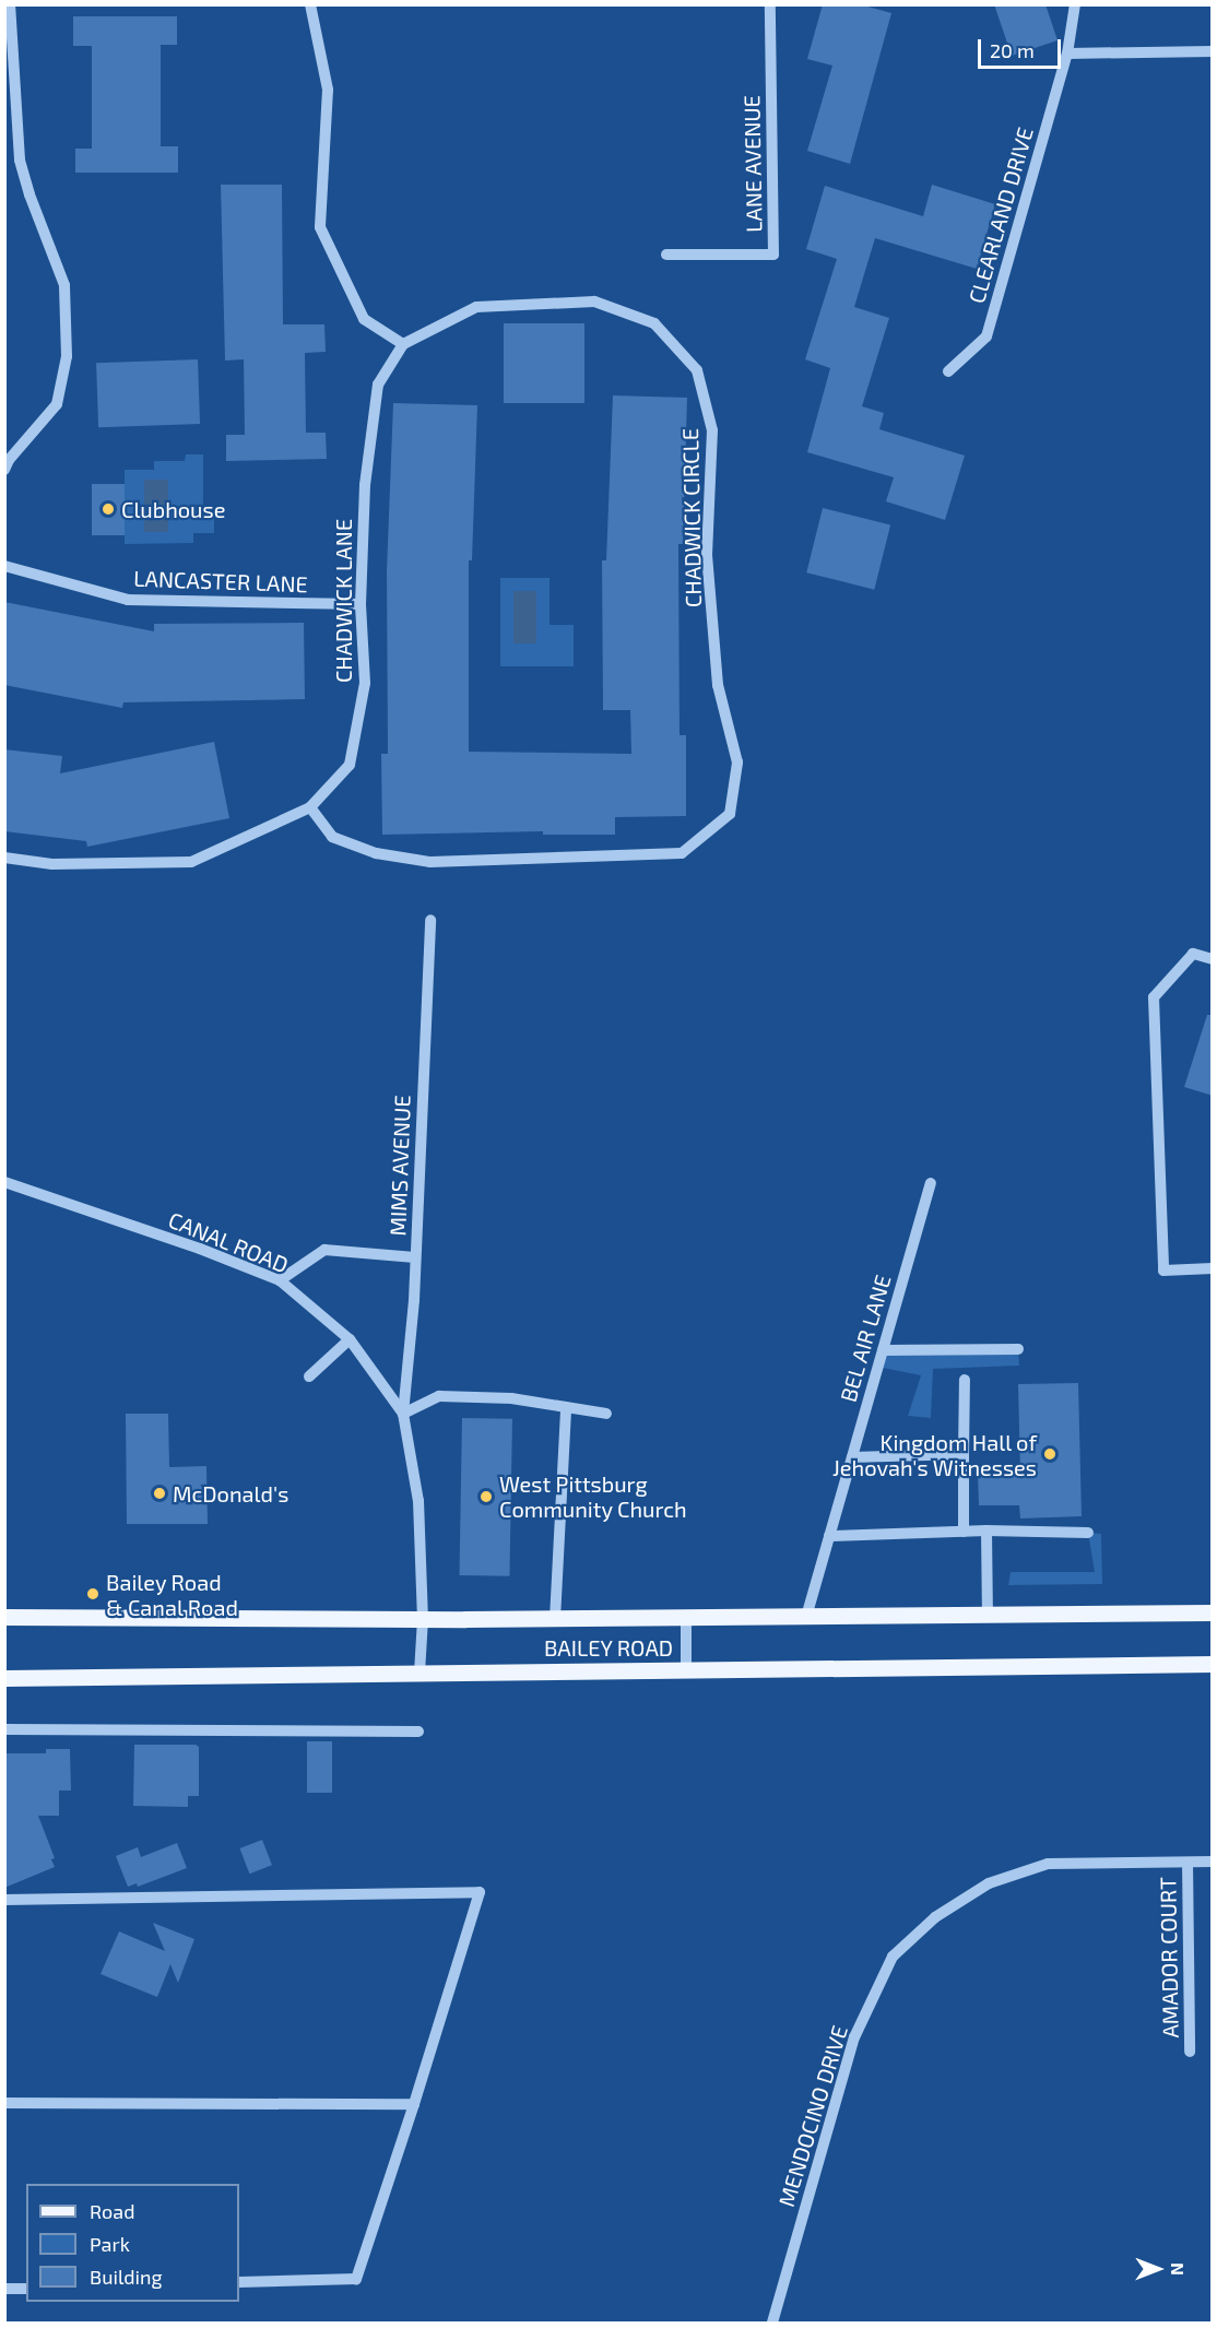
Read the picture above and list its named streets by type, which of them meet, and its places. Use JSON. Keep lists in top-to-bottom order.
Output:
{
  "streets": {
    "main road": ["BAILEY ROAD"],
    "street": [
      "LANE AVENUE",
      "CLEARLAND DRIVE",
      "CHADWICK CIRCLE",
      "LANCASTER LANE",
      "CHADWICK LANE",
      "MIMS AVENUE",
      "CANAL ROAD",
      "BEL AIR LANE",
      "AMADOR COURT",
      "MENDOCINO DRIVE"
    ]
  },
  "crossings": [
    ["CHADWICK CIRCLE", "CHADWICK LANE"],
    ["LANCASTER LANE", "CHADWICK LANE"],
    ["MIMS AVENUE", "CANAL ROAD"],
    ["CANAL ROAD", "BAILEY ROAD"],
    ["BEL AIR LANE", "BAILEY ROAD"],
    ["AMADOR COURT", "MENDOCINO DRIVE"]
  ],
  "places": [
    "Clubhouse",
    "Kingdom Hall of Jehovah's Witnesses",
    "McDonald's",
    "West Pittsburg Community Church",
    "Bailey Road & Canal Road"
  ],
  "legend": ["Road", "Park", "Building"],
  "scale_bar": "20 m",
  "north": "right"
}
